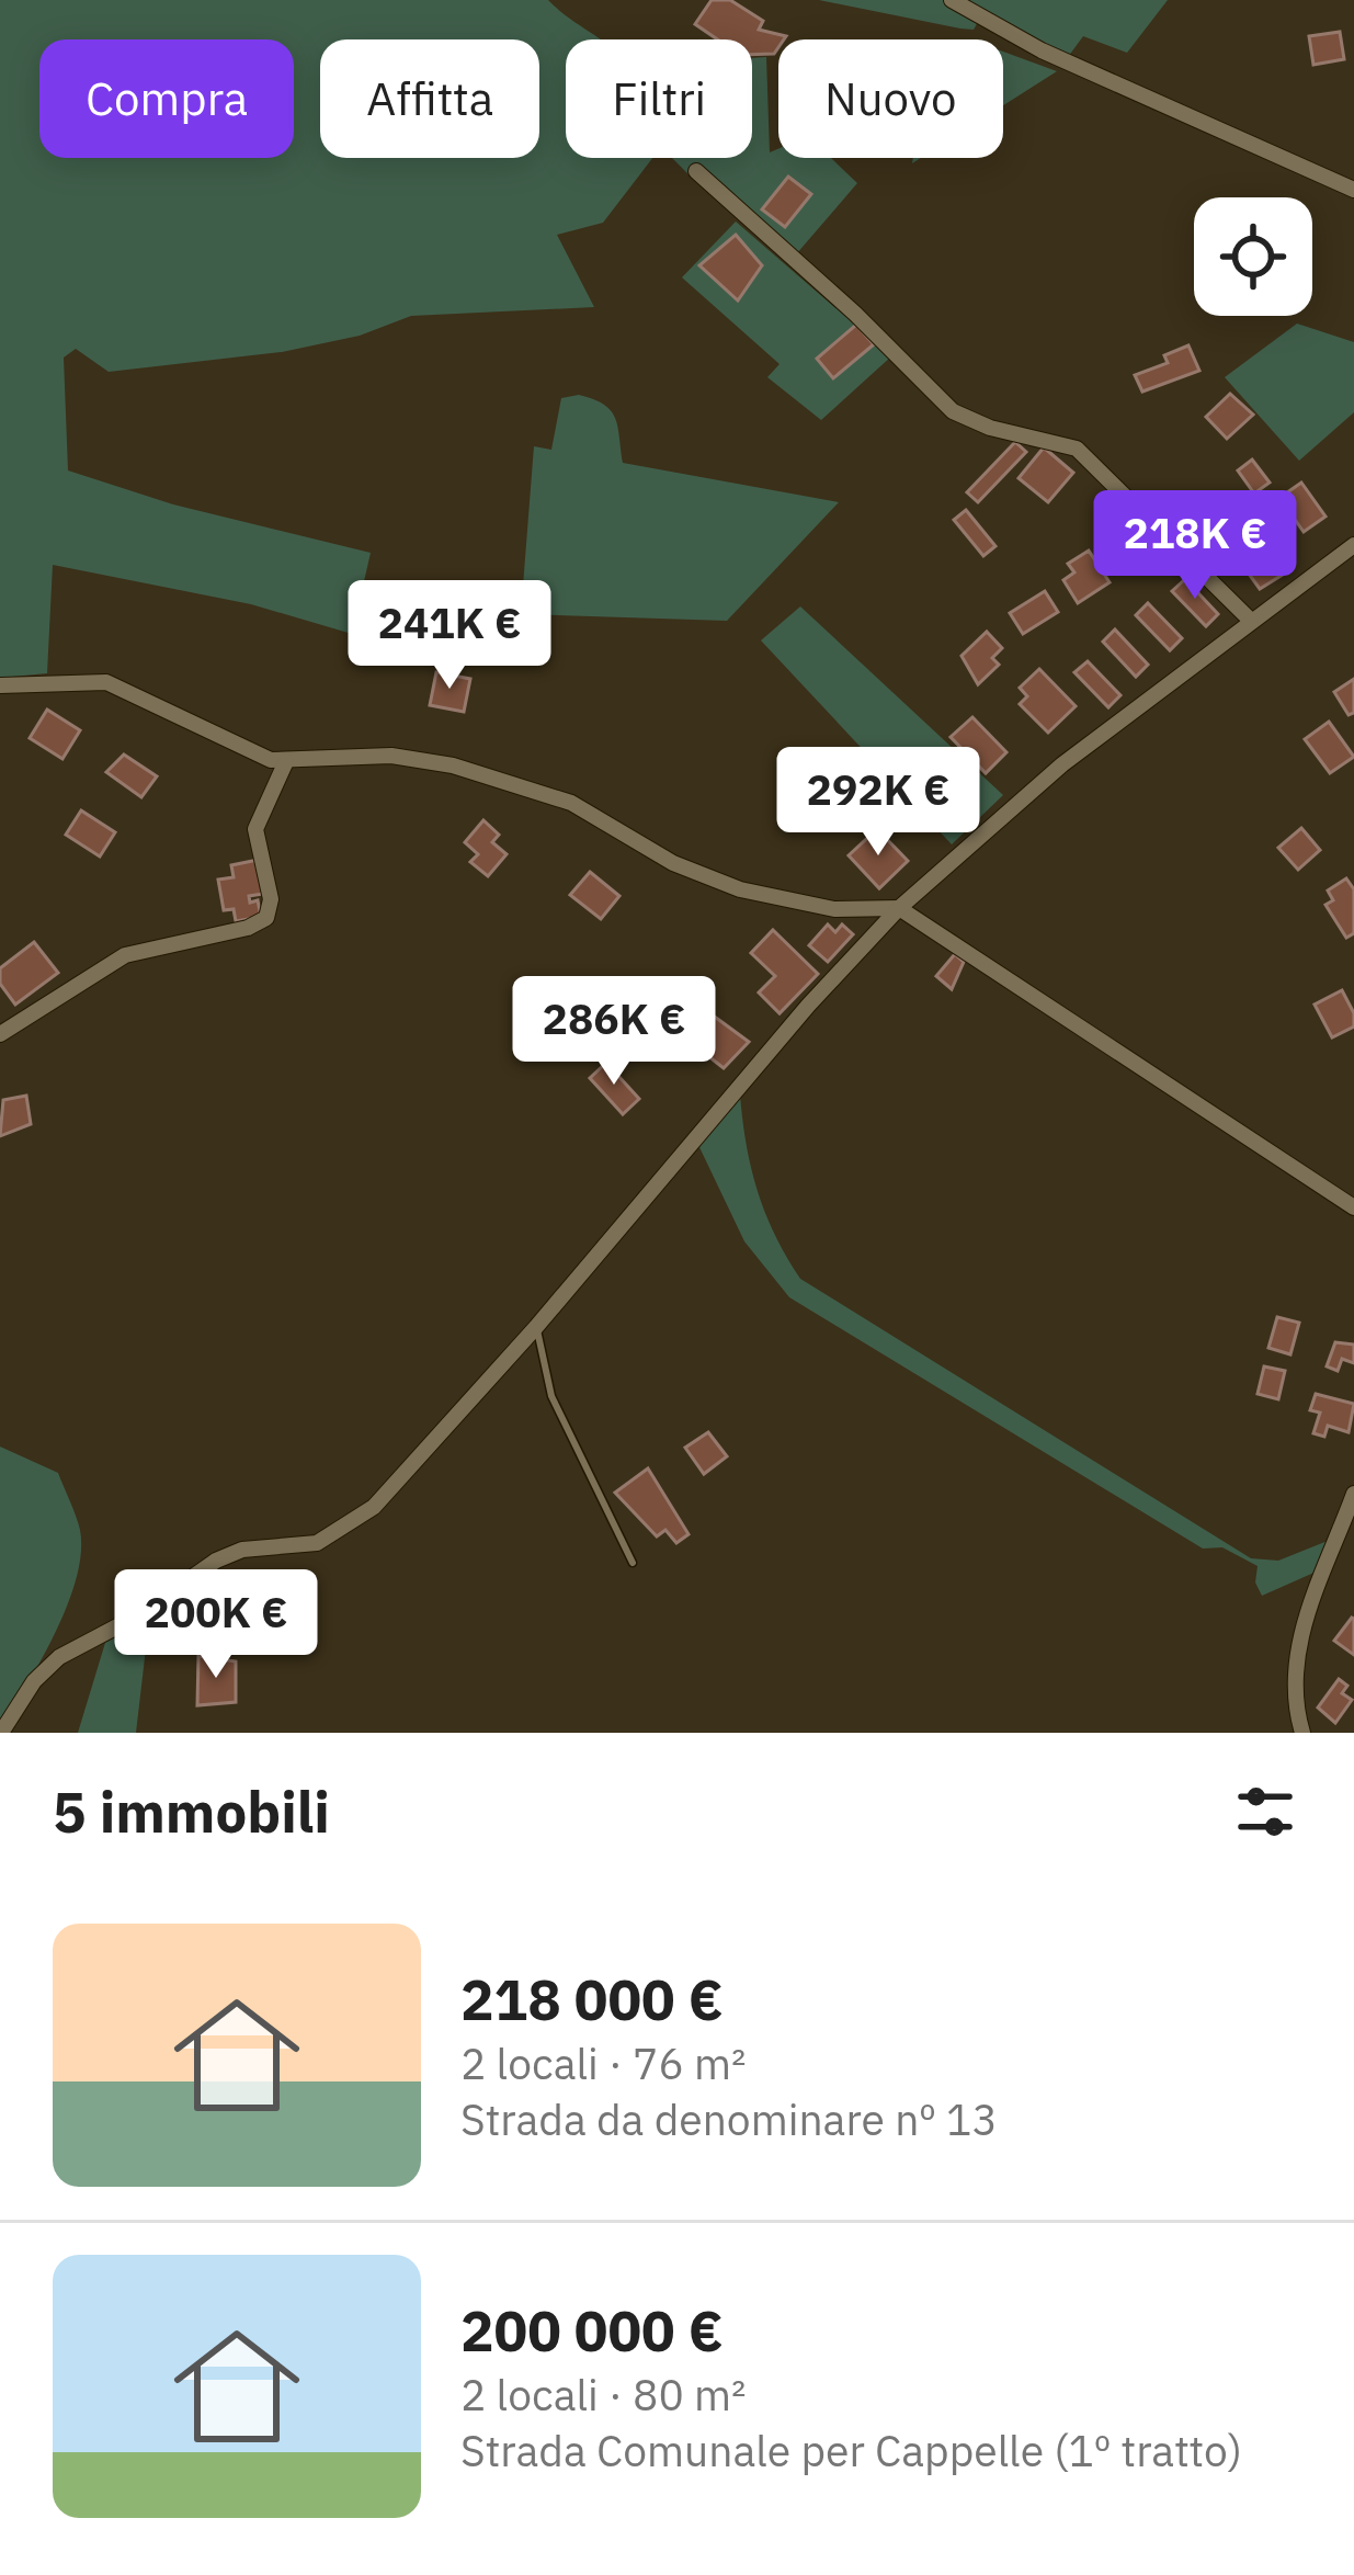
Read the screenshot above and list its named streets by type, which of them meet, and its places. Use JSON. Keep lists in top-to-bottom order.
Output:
{
  "page": {
    "chip": [
      "Compra",
      "Affitta",
      "Filtri",
      "Nuovo"
    ],
    "price": [
      "218K €",
      "241K €",
      "292K €",
      "286K €",
      "200K €"
    ],
    "heading": "5 immobili",
    "list": [
      {
        "name": "218 000 €",
        "note": "2 locali · 76 m² · Strada da denominare nº 13"
      },
      {
        "name": "200 000 €",
        "note": "2 locali · 80 m² · Strada Comunale per Cappelle (1º tratto)"
      }
    ]
  }
}
